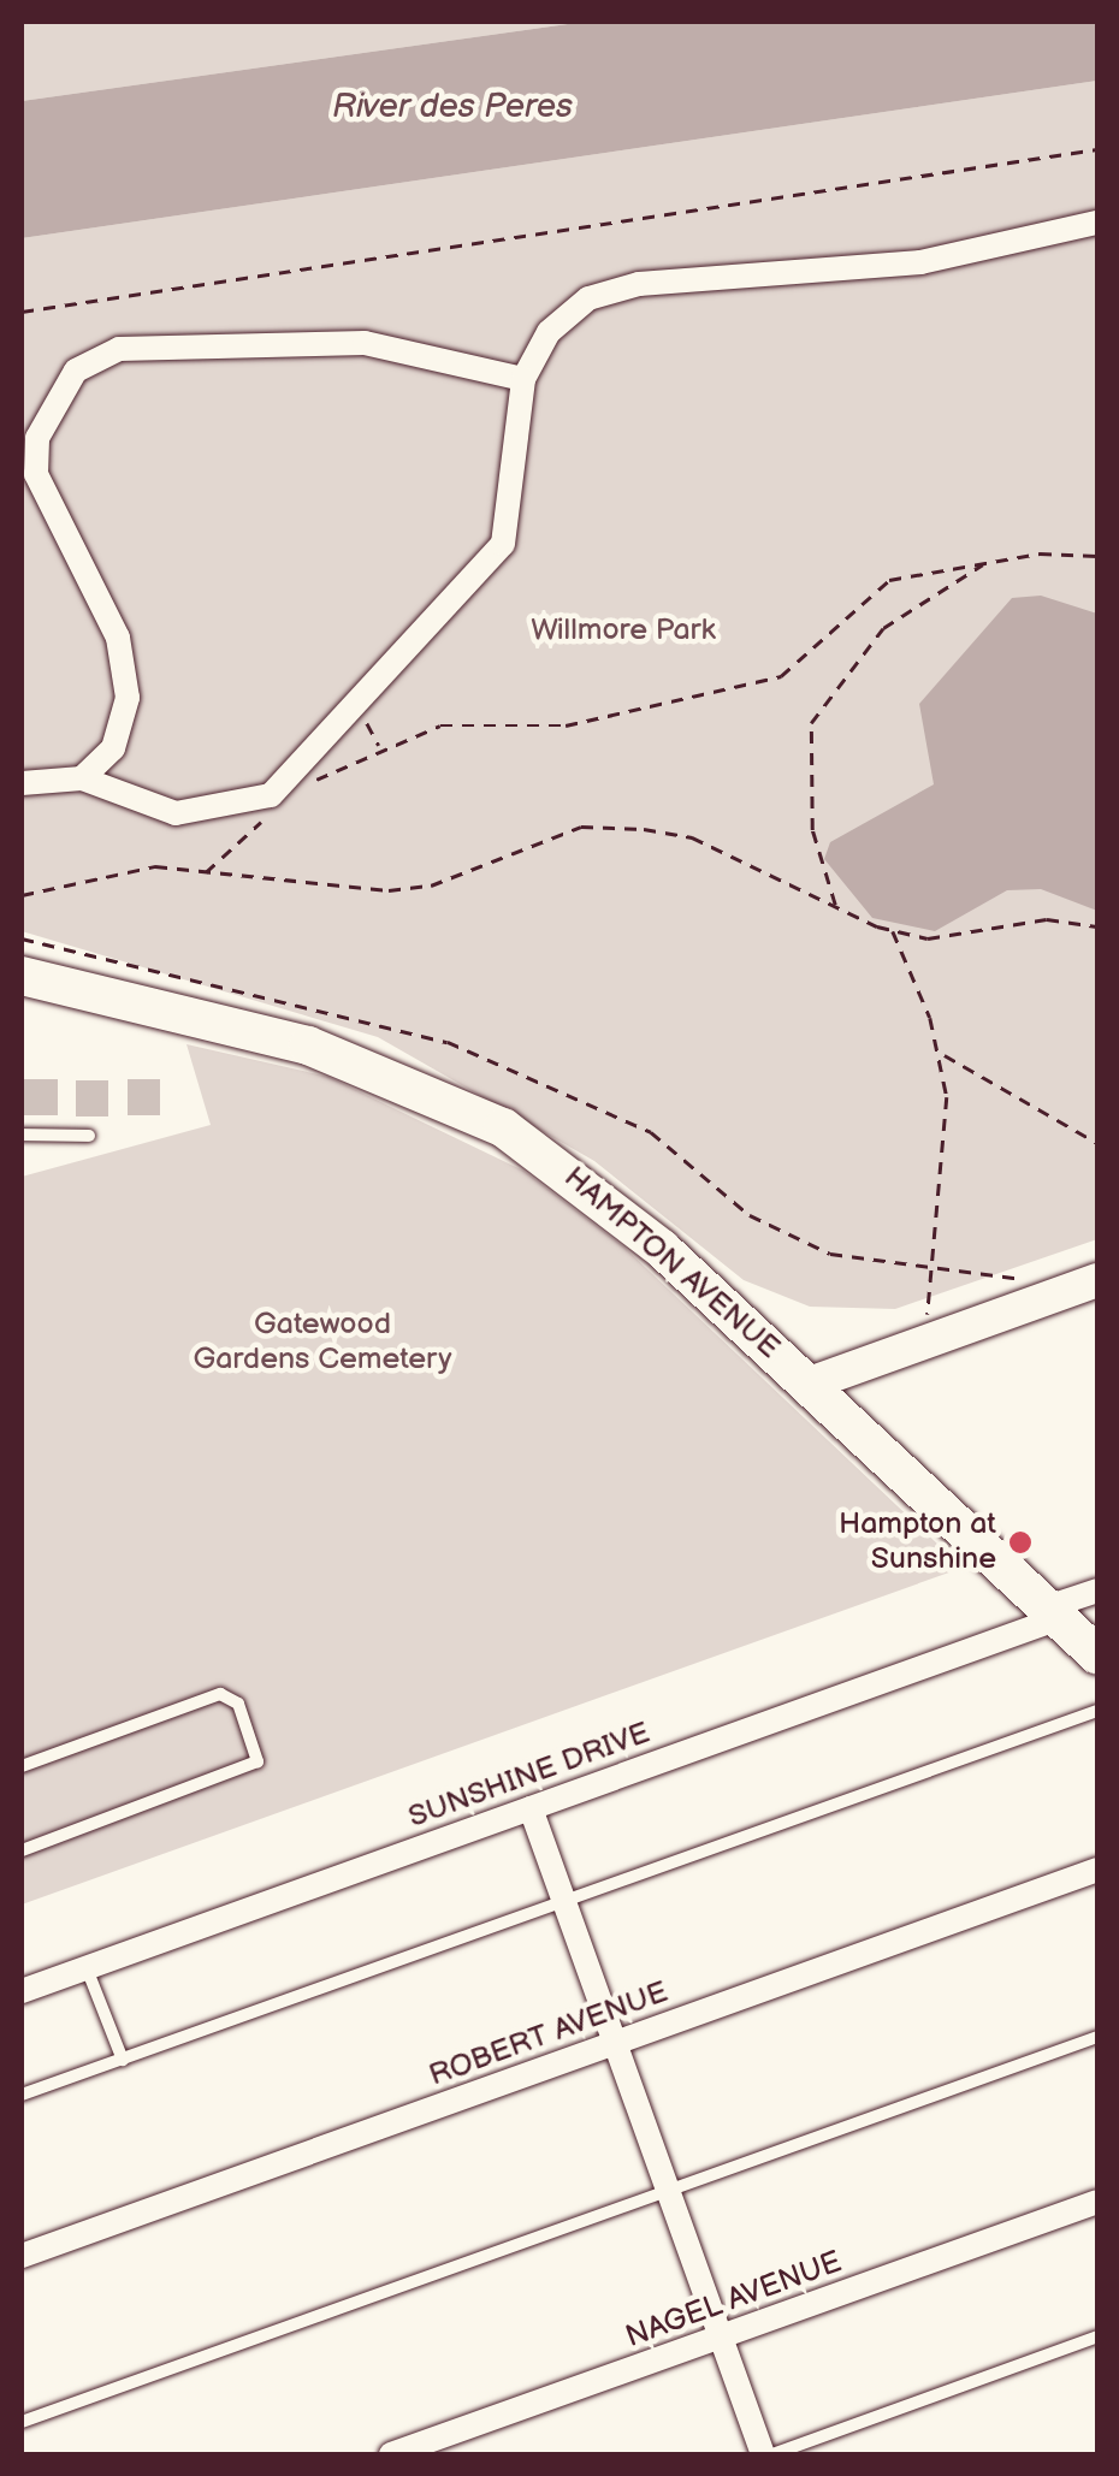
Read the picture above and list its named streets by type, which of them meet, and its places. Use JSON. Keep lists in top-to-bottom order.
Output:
{
  "streets": {
    "main road": ["HAMPTON AVENUE"],
    "street": ["SUNSHINE DRIVE", "ROBERT AVENUE", "NAGEL AVENUE"]
  },
  "crossings": [
    ["HAMPTON AVENUE", "SUNSHINE DRIVE"]
  ],
  "water": ["River des Peres"],
  "parks": ["Willmore Park", "Gatewood Gardens Cemetery"],
  "places": ["Hampton at Sunshine"]
}
